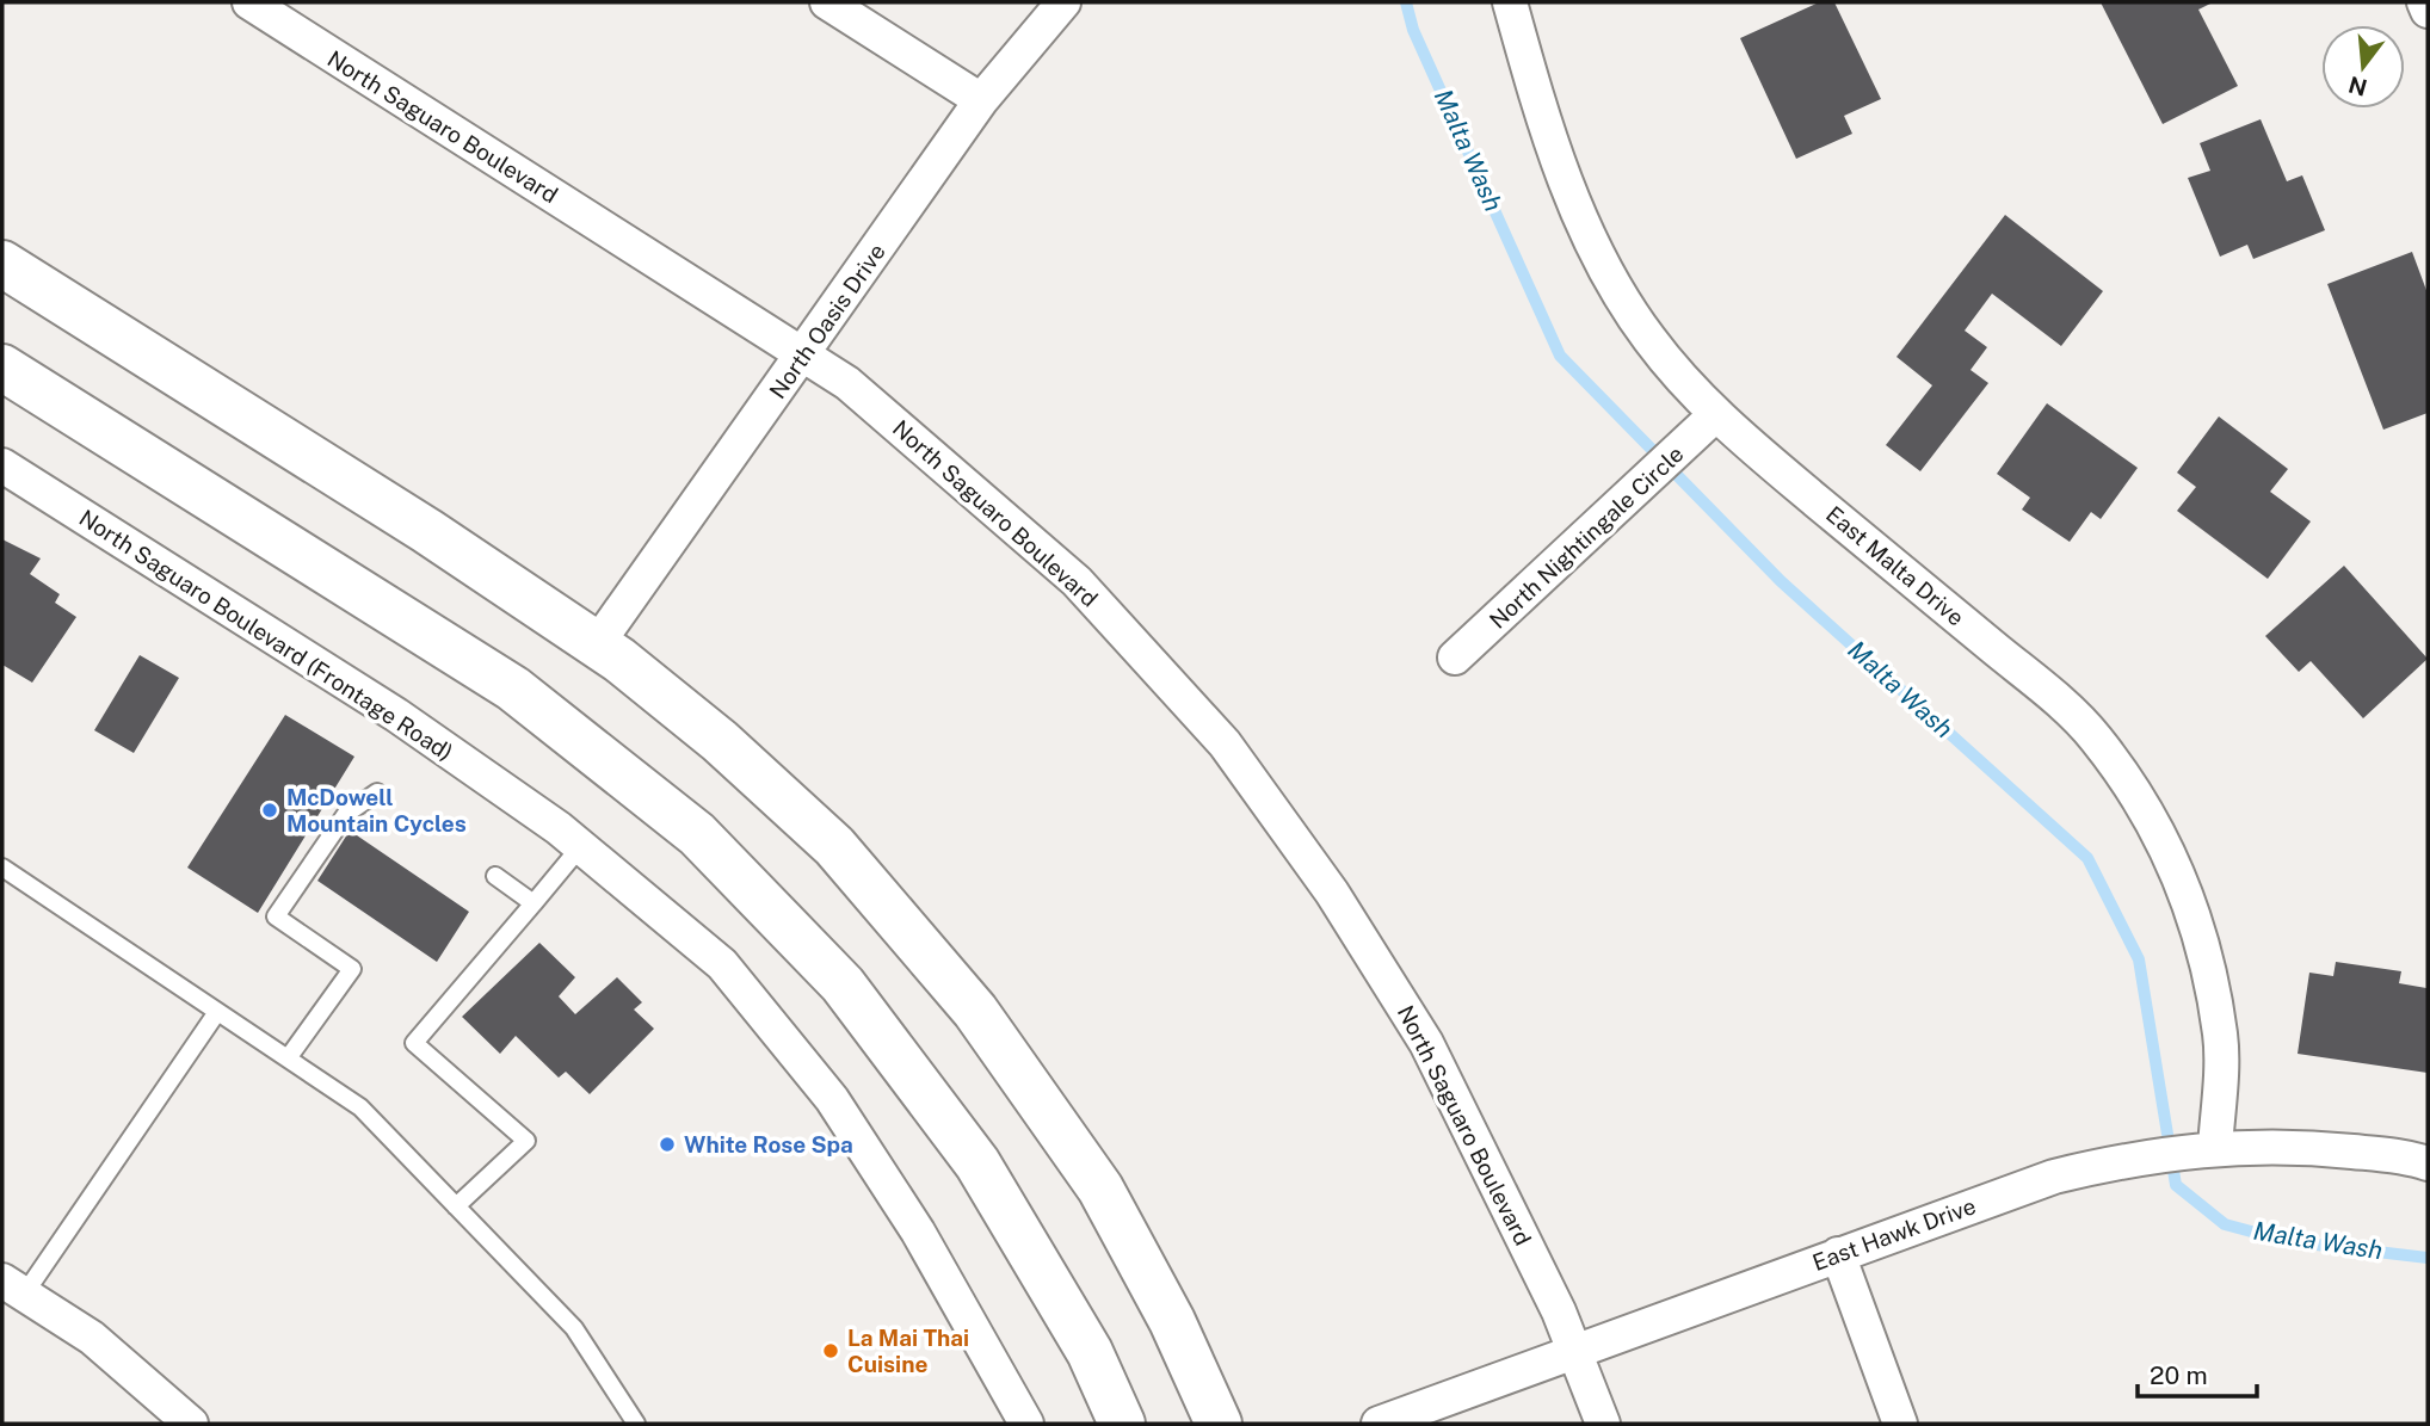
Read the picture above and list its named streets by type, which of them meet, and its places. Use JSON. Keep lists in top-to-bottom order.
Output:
{
  "streets": {
    "street": [
      "North Saguaro Boulevard",
      "North Oasis Drive",
      "North Nightingale Circle",
      "East Malta Drive",
      "North Saguaro Boulevard (Frontage Road)",
      "East Hawk Drive"
    ]
  },
  "crossings": [
    ["North Saguaro Boulevard", "North Oasis Drive"],
    ["North Saguaro Boulevard", "East Hawk Drive"],
    ["North Nightingale Circle", "East Malta Drive"],
    ["East Malta Drive", "East Hawk Drive"]
  ],
  "water": ["Malta Wash"],
  "places": ["McDowell Mountain Cycles", "White Rose Spa", "La Mai Thai Cuisine"],
  "scale_bar": "20 m",
  "north": "bottom"
}
